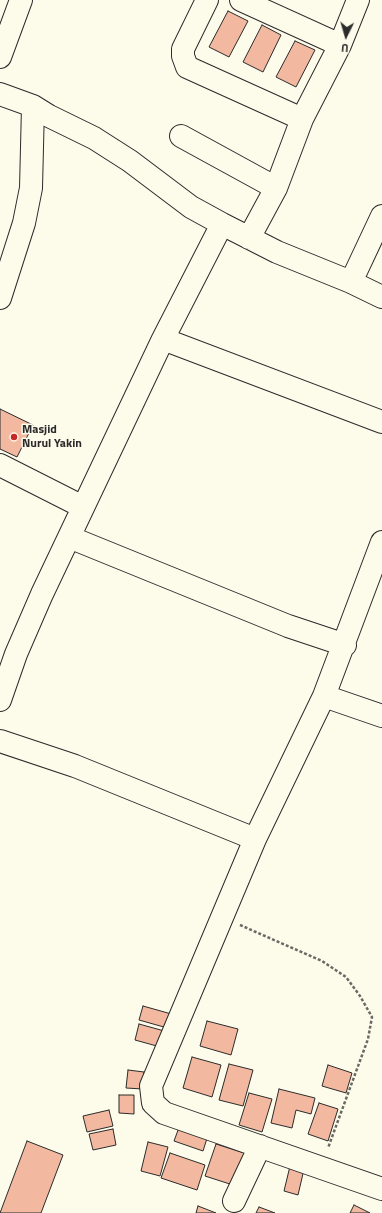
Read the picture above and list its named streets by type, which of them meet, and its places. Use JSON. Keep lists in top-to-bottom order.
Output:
{
  "places": ["Masjid Nurul Yakin"],
  "north": "bottom"
}
